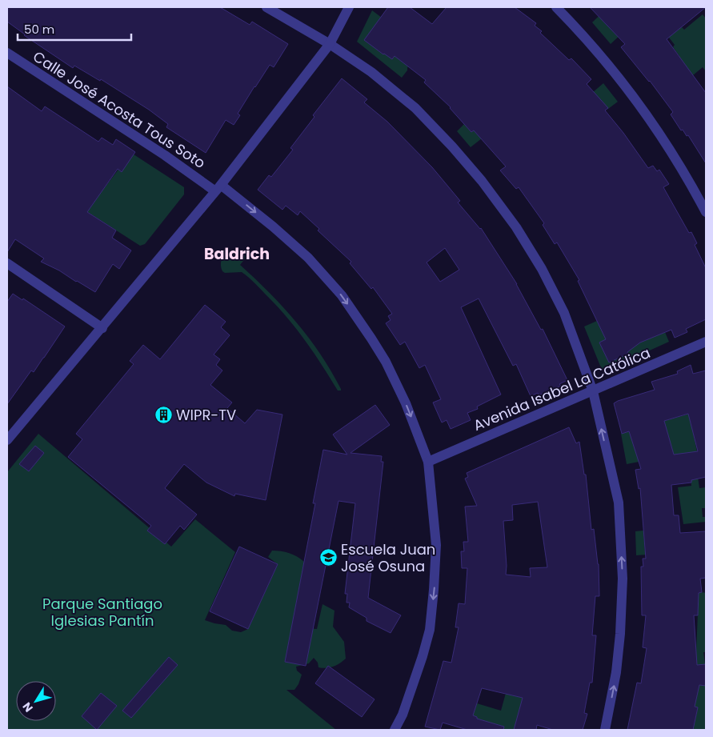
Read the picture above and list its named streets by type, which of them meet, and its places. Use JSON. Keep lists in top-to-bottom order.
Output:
{
  "streets": {
    "street": ["Calle José Acosta Tous Soto", "Avenida Isabel La Católica"]
  },
  "crossings": [
    ["Calle José Acosta Tous Soto", "Avenida Isabel La Católica"]
  ],
  "one_way": ["Calle José Acosta Tous Soto"],
  "districts": ["Baldrich"],
  "parks": ["Parque Santiago Iglesias Pantín"],
  "places": {
    "building": ["WIPR-TV"],
    "school or university": ["Escuela Juan José Osuna"]
  },
  "scale_bar": "50 m",
  "north": "bottom left"
}
